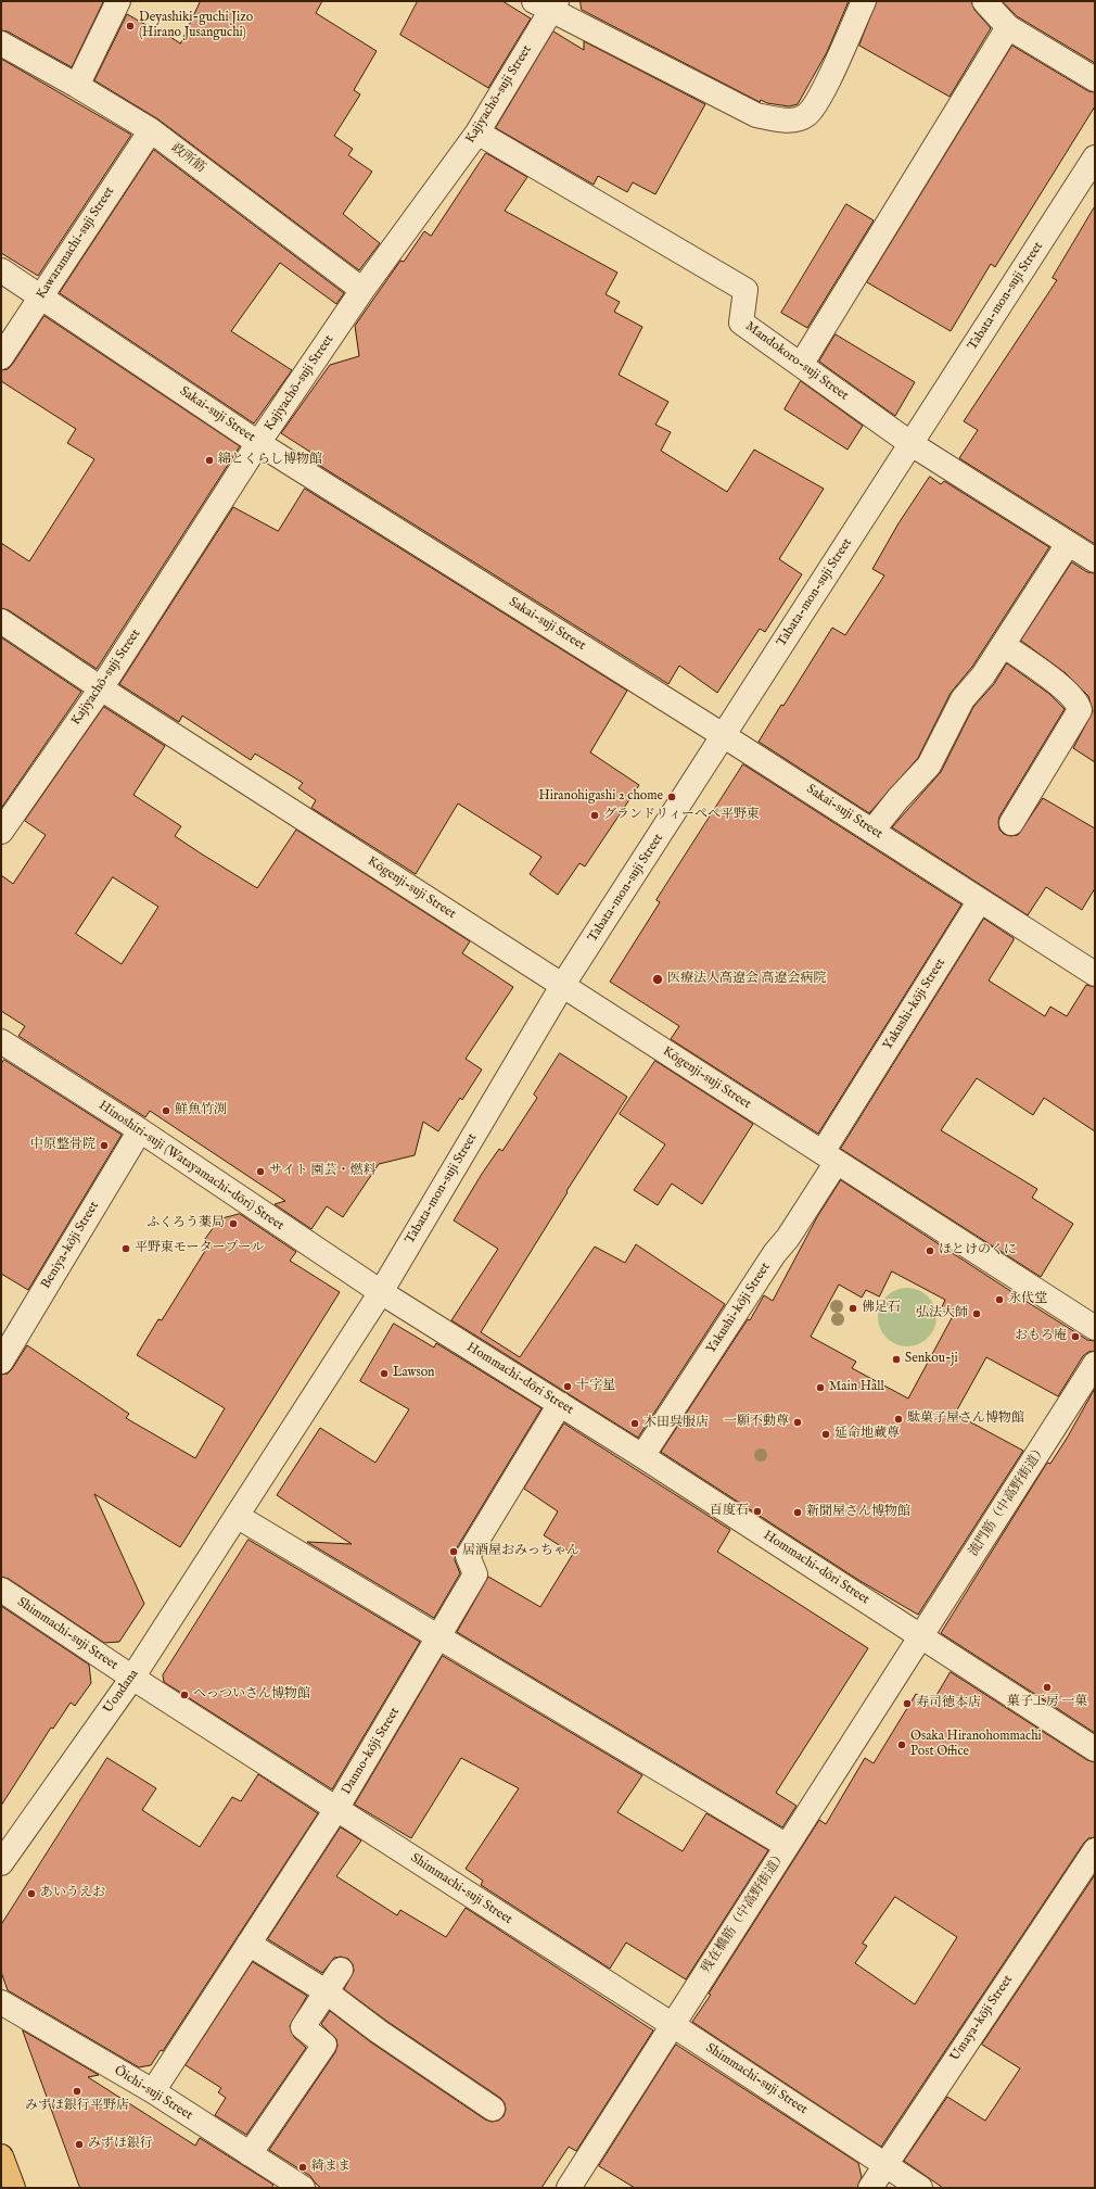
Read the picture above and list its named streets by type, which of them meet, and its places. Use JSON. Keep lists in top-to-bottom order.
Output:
{
  "streets": {
    "street": [
      "Kajiyachō-suji Street",
      "政所筋",
      "Kawaramachi-suji Street",
      "Tabata-mon-suji Street",
      "Mandokoro-suji Street",
      "Sakai-suji Street",
      "Kōgenji-suji Street",
      "Yakushi-kōji Street",
      "Hinoshiri-suji (Watayamachi-dōri) Street",
      "Beniya-kōji Street",
      "Hommachi-dōri Street",
      "流門筋（中高野街道）",
      "Shimmachi-suji Street",
      "Uondana",
      "Danno-kōji Street",
      "残在橋筋（中高野街道）",
      "Umaya-kōji Street",
      "Ōichi-suji Street"
    ]
  },
  "crossings": [
    ["Kajiyachō-suji Street", "政所筋"],
    ["Kajiyachō-suji Street", "Mandokoro-suji Street"],
    ["Kajiyachō-suji Street", "Sakai-suji Street"],
    ["Kajiyachō-suji Street", "Kōgenji-suji Street"],
    ["政所筋", "Kawaramachi-suji Street"],
    ["Kawaramachi-suji Street", "Sakai-suji Street"],
    ["Tabata-mon-suji Street", "Mandokoro-suji Street"],
    ["Tabata-mon-suji Street", "Sakai-suji Street"],
    ["Tabata-mon-suji Street", "Kōgenji-suji Street"],
    ["Tabata-mon-suji Street", "Hinoshiri-suji (Watayamachi-dōri) Street"],
    ["Tabata-mon-suji Street", "Hommachi-dōri Street"],
    ["Tabata-mon-suji Street", "Uondana"],
    ["Sakai-suji Street", "Yakushi-kōji Street"],
    ["Kōgenji-suji Street", "Yakushi-kōji Street"],
    ["Yakushi-kōji Street", "Hommachi-dōri Street"],
    ["Hinoshiri-suji (Watayamachi-dōri) Street", "Beniya-kōji Street"],
    ["Hinoshiri-suji (Watayamachi-dōri) Street", "Hommachi-dōri Street"],
    ["Hommachi-dōri Street", "流門筋（中高野街道）"],
    ["Hommachi-dōri Street", "Danno-kōji Street"],
    ["Hommachi-dōri Street", "残在橋筋（中高野街道）"],
    ["流門筋（中高野街道）", "残在橋筋（中高野街道）"],
    ["Shimmachi-suji Street", "Uondana"],
    ["Shimmachi-suji Street", "Danno-kōji Street"],
    ["Shimmachi-suji Street", "残在橋筋（中高野街道）"],
    ["Shimmachi-suji Street", "Umaya-kōji Street"],
    ["Danno-kōji Street", "Ōichi-suji Street"]
  ],
  "places": [
    "Deyashiki-guchi Jizo (Hirano Jusanguchi)",
    "綿とくらし博物館",
    "Hiranohigashi 2 chome",
    "グランドリィーぺぺ平野東",
    "医療法人高遼会 高遼会病院",
    "鮮魚竹渕",
    "中原整骨院",
    "サイト 園芸・燃料",
    "ふくろう薬局",
    "平野東モータープール",
    "ほとけのくに",
    "永代堂",
    "佛足石",
    "弘法大師",
    "おもろ庵",
    "Senkou-ji",
    "Lawson",
    "十字星",
    "Main Hall",
    "駄菓子屋さん博物館",
    "一願不動尊",
    "木田呉服店",
    "延命地蔵尊",
    "百度石",
    "新聞屋さん博物館",
    "居酒屋おみっちゃん",
    "菓子工房 一菓",
    "へっついさん博物館",
    "寿司徳本店",
    "Osaka Hiranohommachi Post Office",
    "あいうえお",
    "みずほ銀行平野店",
    "みずほ銀行",
    "綺まま"
  ]
}
